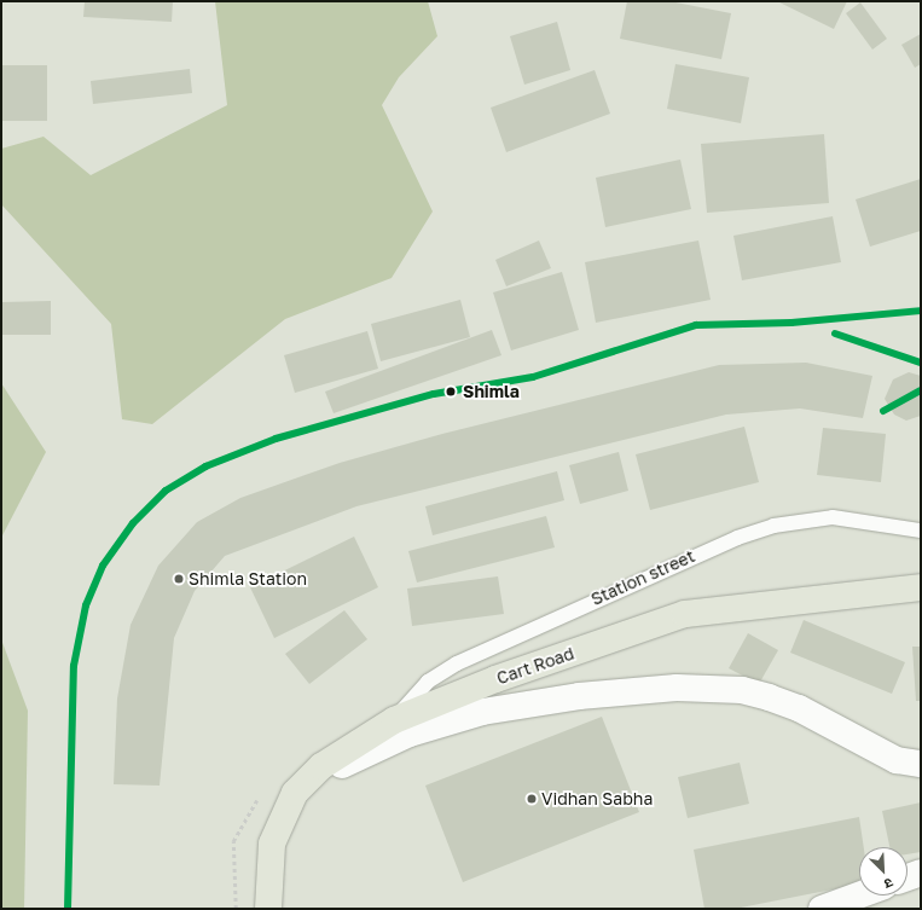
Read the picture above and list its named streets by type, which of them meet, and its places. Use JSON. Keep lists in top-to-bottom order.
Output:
{
  "streets": {
    "main road": ["Cart Road"],
    "lane": ["Station street"]
  },
  "crossings": [
    ["Station street", "Cart Road"]
  ],
  "places": ["Shimla", "Shimla Station", "Vidhan Sabha"],
  "north": "bottom right"
}
